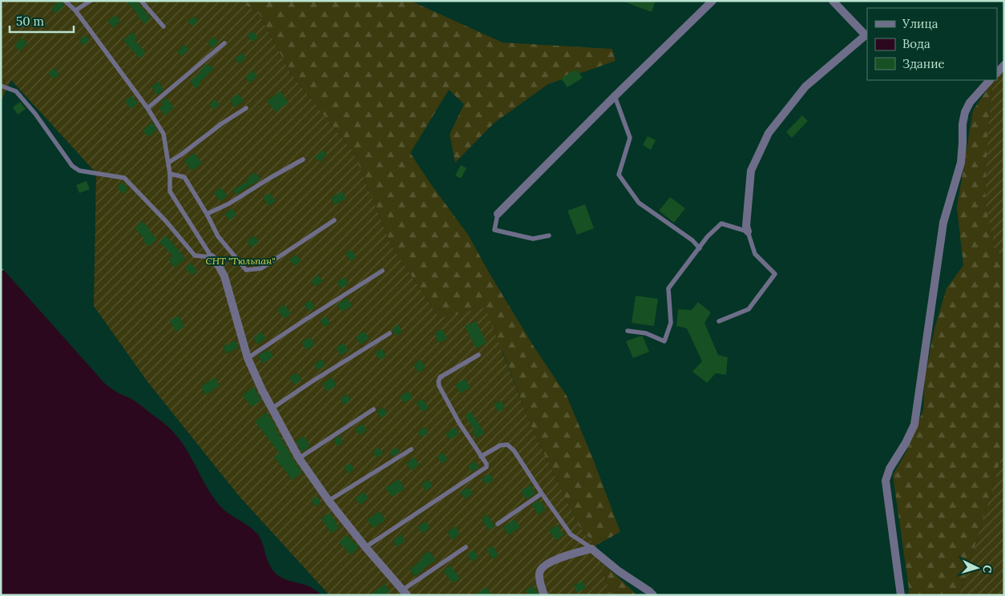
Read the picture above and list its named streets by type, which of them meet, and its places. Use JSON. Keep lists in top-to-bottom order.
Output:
{
  "parks": ["СНТ \"Тюльпан\""],
  "legend": ["Улица", "Вода", "Здание"],
  "scale_bar": "50 m",
  "north": "right"
}
